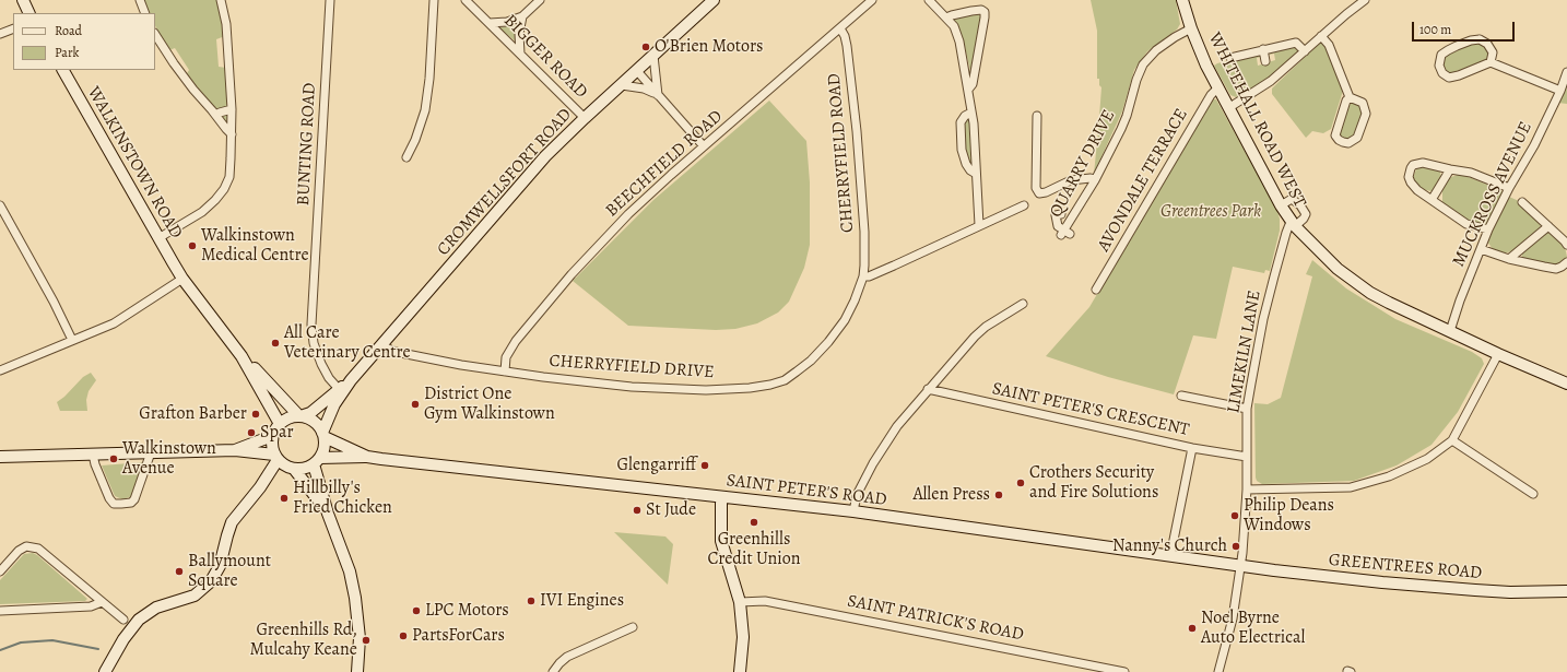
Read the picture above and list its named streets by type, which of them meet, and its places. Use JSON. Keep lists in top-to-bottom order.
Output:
{
  "streets": {
    "main road": [
      "WHITEHALL ROAD WEST",
      "WALKINSTOWN ROAD",
      "CROMWELLSFORT ROAD",
      "SAINT PETER'S ROAD",
      "GREENTREES ROAD"
    ],
    "street": [
      "BIGGER ROAD",
      "BUNTING ROAD",
      "CHERRYFIELD ROAD",
      "BEECHFIELD ROAD",
      "QUARRY DRIVE",
      "AVONDALE TERRACE",
      "MUCKROSS AVENUE",
      "LIMEKILN LANE",
      "CHERRYFIELD DRIVE",
      "SAINT PETER'S CRESCENT",
      "SAINT PATRICK'S ROAD"
    ]
  },
  "crossings": [
    ["BIGGER ROAD", "CROMWELLSFORT ROAD"],
    ["WHITEHALL ROAD WEST", "QUARRY DRIVE"],
    ["WHITEHALL ROAD WEST", "AVONDALE TERRACE"],
    ["WHITEHALL ROAD WEST", "MUCKROSS AVENUE"],
    ["WHITEHALL ROAD WEST", "LIMEKILN LANE"],
    ["BUNTING ROAD", "CROMWELLSFORT ROAD"],
    ["CHERRYFIELD ROAD", "BEECHFIELD ROAD"],
    ["CHERRYFIELD ROAD", "CHERRYFIELD DRIVE"],
    ["WALKINSTOWN ROAD", "CROMWELLSFORT ROAD"],
    ["WALKINSTOWN ROAD", "SAINT PETER'S ROAD"],
    ["BEECHFIELD ROAD", "CHERRYFIELD DRIVE"],
    ["CROMWELLSFORT ROAD", "CHERRYFIELD DRIVE"],
    ["CROMWELLSFORT ROAD", "SAINT PETER'S ROAD"],
    ["LIMEKILN LANE", "SAINT PETER'S CRESCENT"],
    ["LIMEKILN LANE", "SAINT PETER'S ROAD"],
    ["LIMEKILN LANE", "GREENTREES ROAD"],
    ["SAINT PETER'S ROAD", "GREENTREES ROAD"]
  ],
  "parks": ["Greentrees Park"],
  "places": [
    "O'Brien Motors",
    "Walkinstown Medical Centre",
    "All Care Veterinary Centre",
    "District One Gym Walkinstown",
    "Grafton Barber",
    "Spar",
    "Walkinstown Avenue",
    "Glengarriff",
    "Crothers Security and Fire Solutions",
    "Allen Press",
    "Hillbilly's Fried Chicken",
    "St Jude",
    "Philip Deans Windows",
    "Greenhills Credit Union",
    "Nanny's Church",
    "Ballymount Square",
    "IVI Engines",
    "LPC Motors",
    "Noel Byrne Auto Electrical",
    "PartsForCars",
    "Greenhills Rd, Mulcahy Keane"
  ],
  "legend": ["Road", "Park"],
  "scale_bar": "100 m"
}
